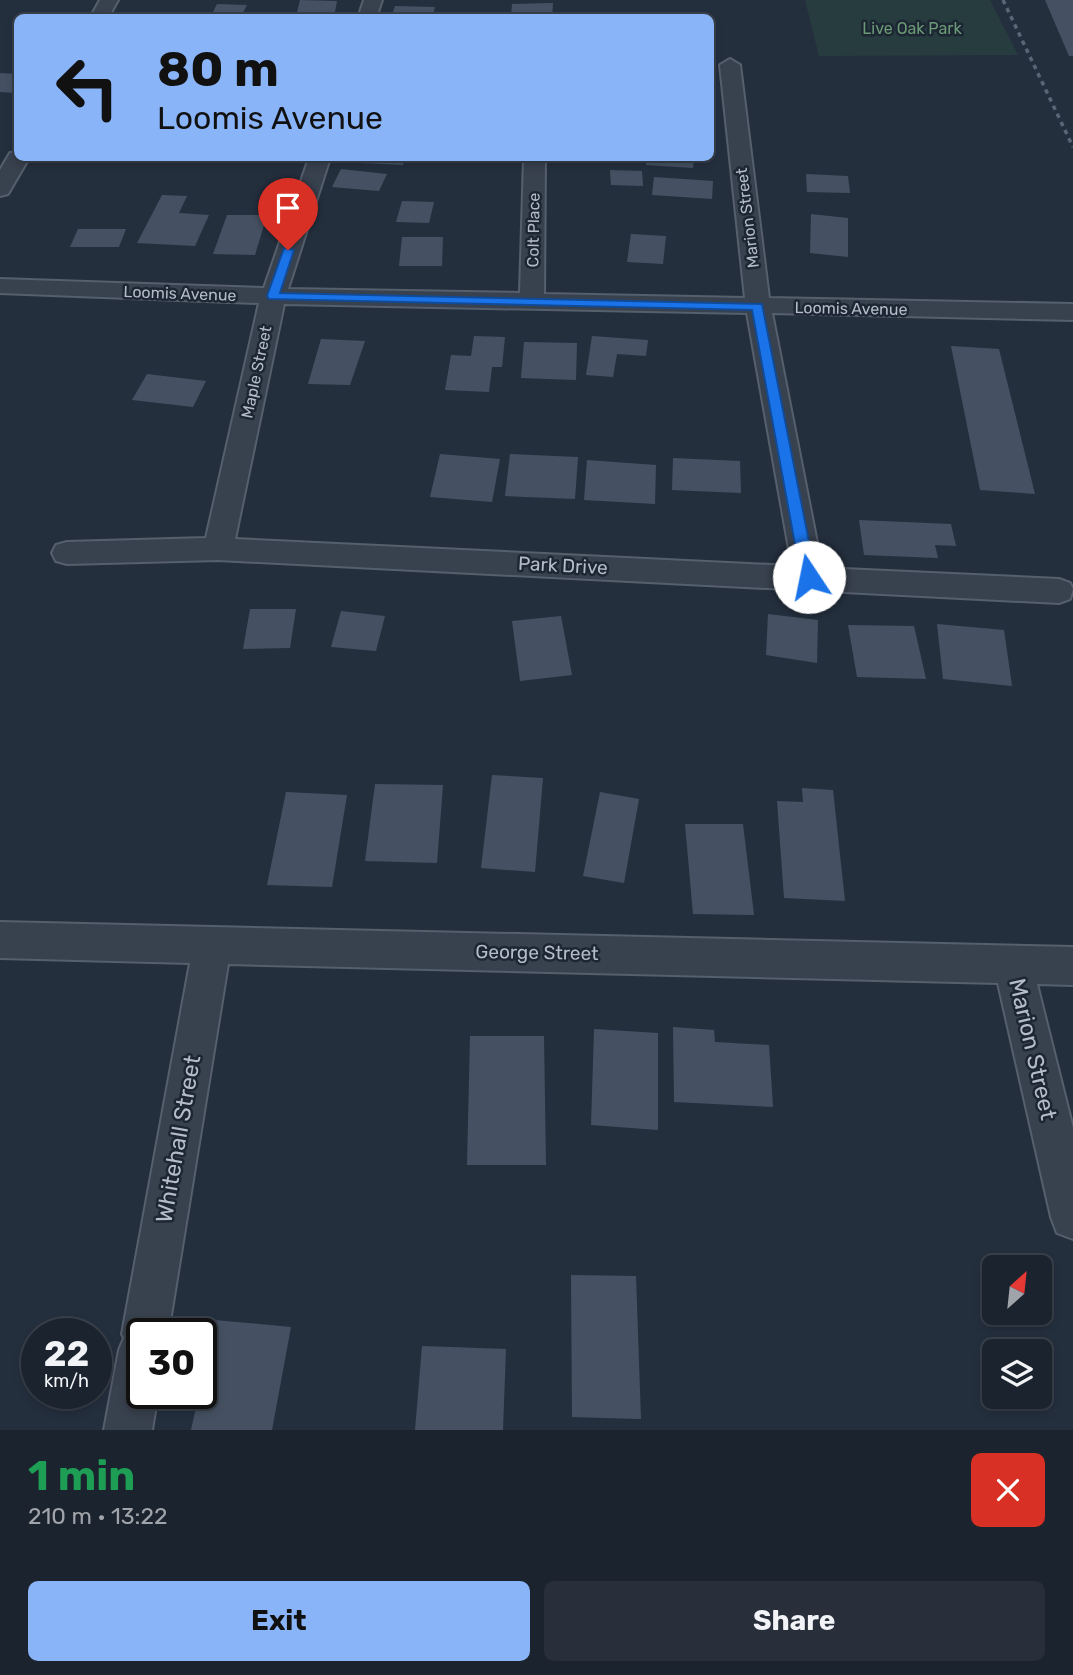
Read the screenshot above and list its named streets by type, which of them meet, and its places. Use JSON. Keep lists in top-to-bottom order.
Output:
{
  "streets": {
    "street": [
      "Marion Street",
      "Colt Place",
      "Loomis Avenue",
      "Maple Street",
      "Park Drive",
      "George Street",
      "Whitehall Street"
    ]
  },
  "crossings": [
    ["Marion Street", "Loomis Avenue"],
    ["Marion Street", "Park Drive"],
    ["Marion Street", "George Street"],
    ["Colt Place", "Loomis Avenue"],
    ["Loomis Avenue", "Maple Street"],
    ["Maple Street", "Park Drive"],
    ["George Street", "Whitehall Street"]
  ],
  "parks": ["Live Oak Park"],
  "north": "top right",
  "page": {
    "turn": ["80 m", "Loomis Avenue"],
    "speed": "22 km/h",
    "limit": "30",
    "heading": ["1 min", "210 m · 13:22"],
    "buttons": ["Exit", "Share"]
  }
}
